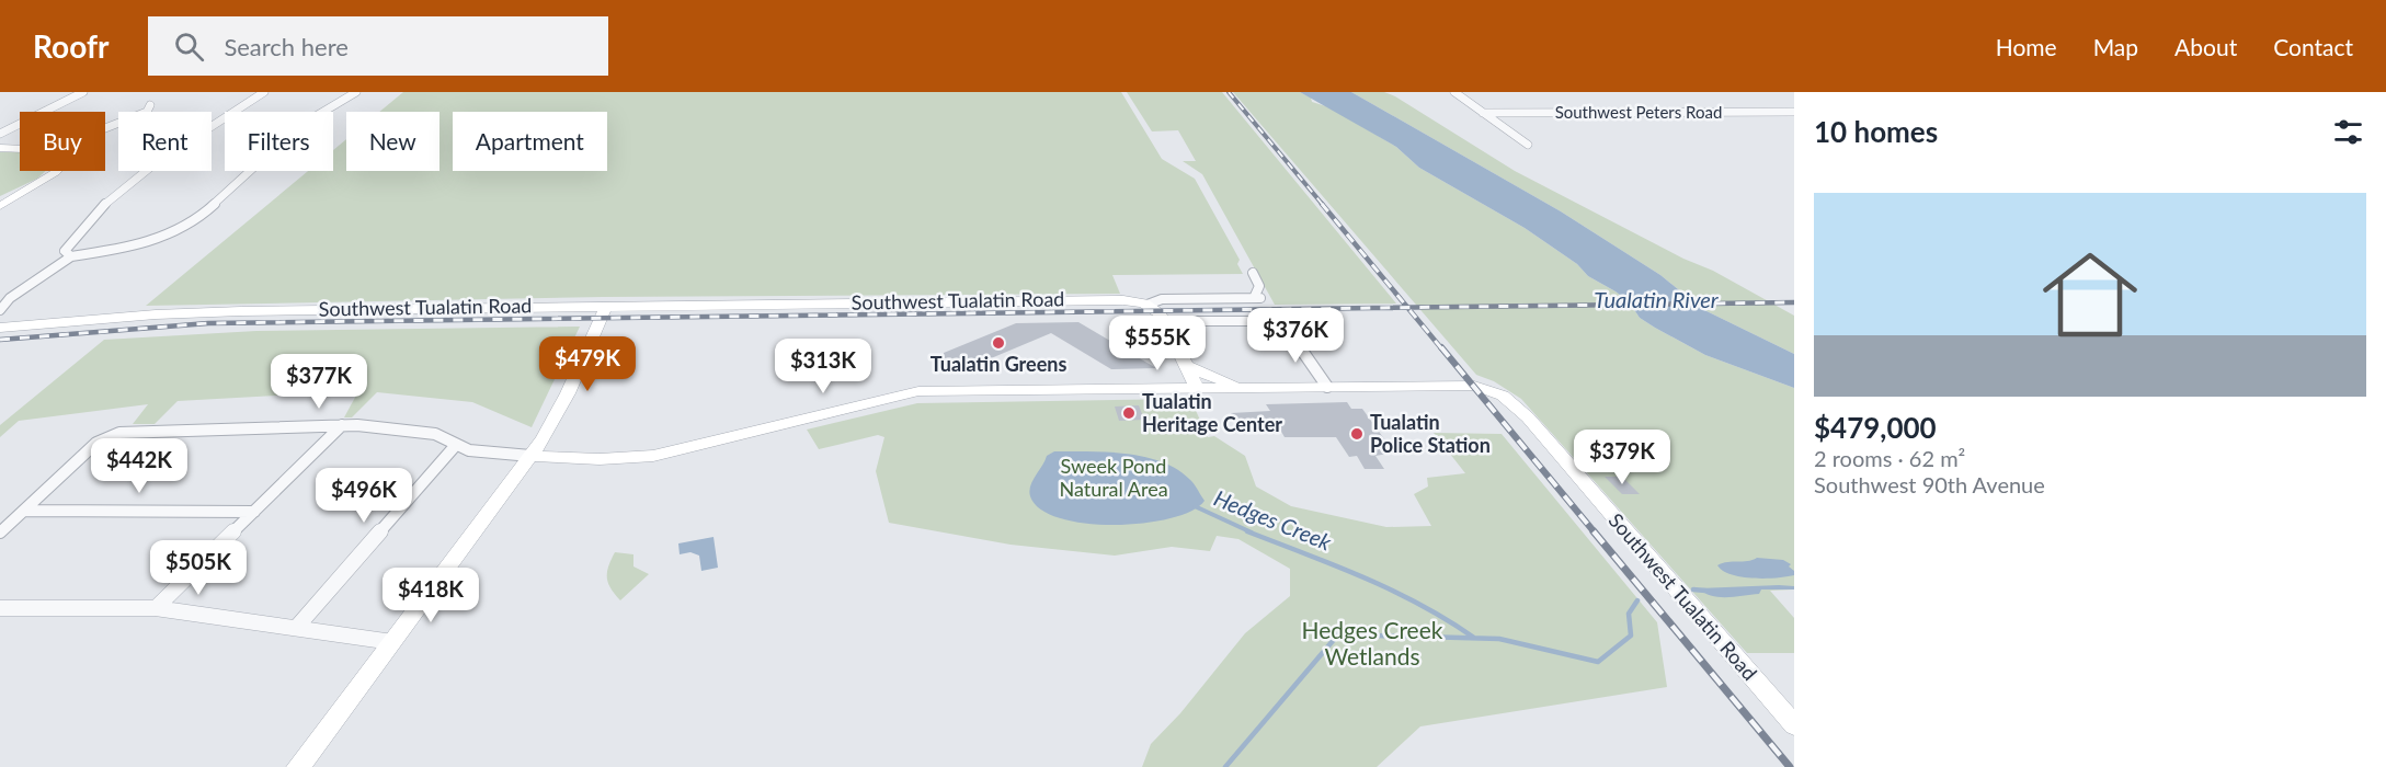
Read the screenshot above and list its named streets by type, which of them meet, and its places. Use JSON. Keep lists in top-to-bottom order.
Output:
{
  "streets": {
    "main road": ["Southwest Tualatin Road"],
    "street": ["Southwest Peters Road"]
  },
  "water": ["Tualatin River", "Hedges Creek"],
  "parks": ["Sweek Pond Natural Area", "Hedges Creek Wetlands"],
  "places": ["Tualatin Greens", "Tualatin Heritage Center", "Tualatin Police Station"],
  "page": {
    "header": "Roofr",
    "search": "Search here",
    "nav": [
      "Home",
      "Map",
      "About",
      "Contact"
    ],
    "heading": "10 homes",
    "chip": [
      "Buy",
      "Rent",
      "Filters",
      "New",
      "Apartment"
    ],
    "list": [
      {
        "name": "$479,000",
        "note": "2 rooms · 62 m² · Southwest 90th Avenue"
      }
    ],
    "price": [
      "$376K",
      "$555K",
      "$479K",
      "$313K",
      "$377K",
      "$379K",
      "$442K",
      "$496K",
      "$505K",
      "$418K"
    ]
  }
}
